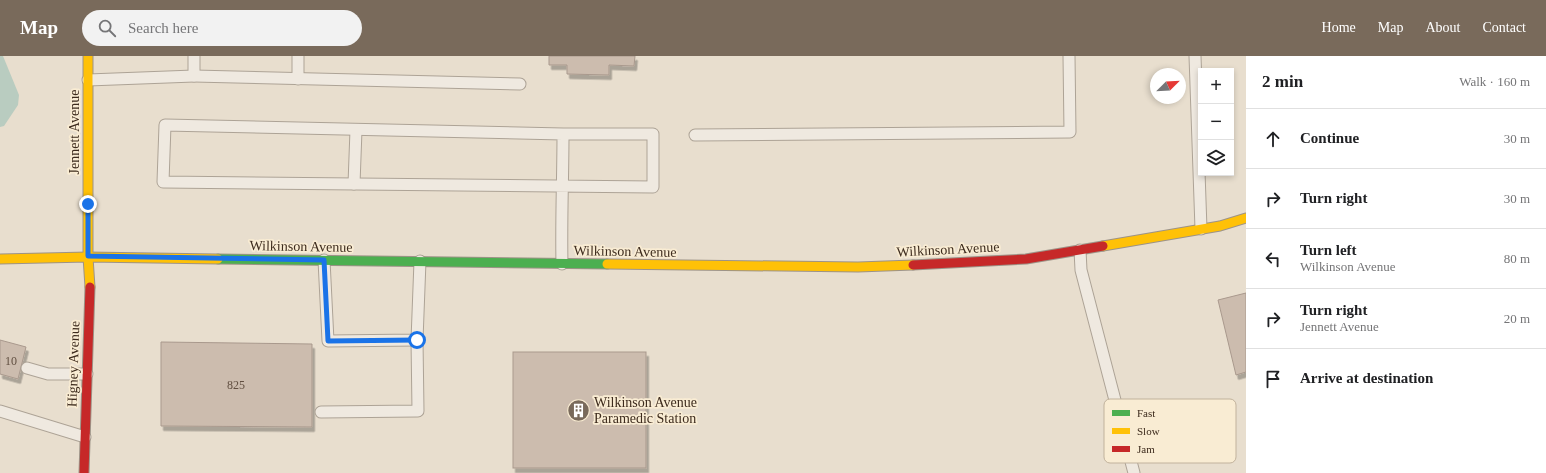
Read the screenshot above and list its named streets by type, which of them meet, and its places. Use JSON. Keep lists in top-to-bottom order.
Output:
{
  "streets": {
    "street": ["Jennett Avenue", "Wilkinson Avenue", "Higney Avenue"]
  },
  "crossings": [
    ["Jennett Avenue", "Wilkinson Avenue"],
    ["Jennett Avenue", "Higney Avenue"],
    ["Wilkinson Avenue", "Higney Avenue"]
  ],
  "places": {
    "building": ["Wilkinson Avenue Paramedic Station"]
  },
  "house_numbers": ["10", "825"],
  "legend": ["Fast", "Slow", "Jam"],
  "north": "top right",
  "page": {
    "header": "Map",
    "search": "Search here",
    "nav": [
      "Home",
      "Map",
      "About",
      "Contact"
    ],
    "heading": ["2 min", "Walk · 160 m"],
    "map_buttons": ["+", "−"],
    "list": [
      ["Continue", "30 m"],
      ["Turn right", "30 m"],
      ["Turn left", "Wilkinson Avenue", "80 m"],
      ["Turn right", "Jennett Avenue", "20 m"],
      "Arrive at destination"
    ]
  }
}
